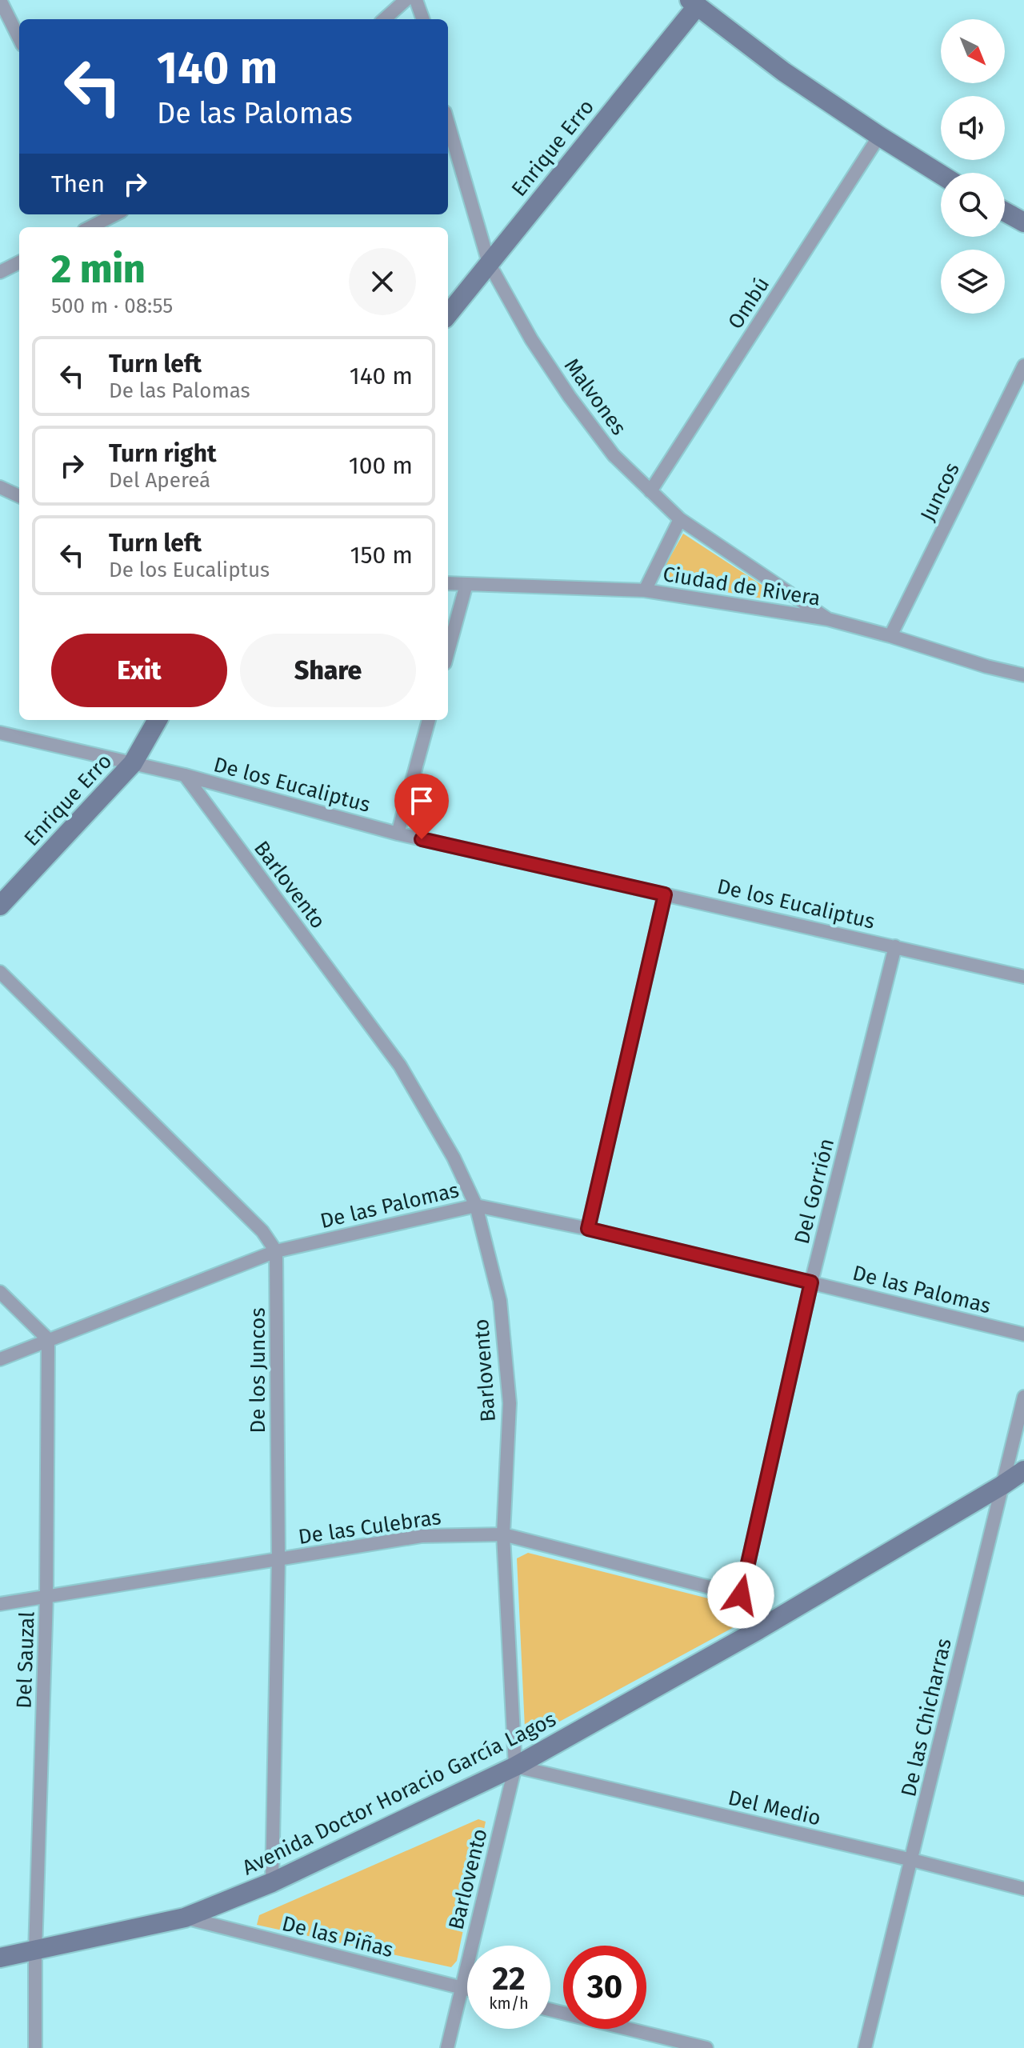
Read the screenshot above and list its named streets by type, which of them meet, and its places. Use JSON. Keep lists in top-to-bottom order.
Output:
{
  "streets": {
    "street": [
      "Enrique Erro",
      "Ombú",
      "Malvones",
      "Juncos",
      "Ciudad de Rivera",
      "De los Eucaliptus",
      "Barlovento",
      "Del Gorrión",
      "De las Palomas",
      "De los Juncos",
      "De las Culebras",
      "Del Sauzal",
      "De las Chicharras",
      "Avenida Doctor Horacio García Lagos",
      "Del Medio",
      "De las Piñas"
    ]
  },
  "crossings": [
    ["Enrique Erro", "Malvones"],
    ["Enrique Erro", "De los Eucaliptus"],
    ["Ombú", "Malvones"],
    ["Malvones", "Ciudad de Rivera"],
    ["Juncos", "Ciudad de Rivera"],
    ["De los Eucaliptus", "Barlovento"],
    ["De los Eucaliptus", "Del Gorrión"],
    ["Barlovento", "De las Palomas"],
    ["Barlovento", "De las Culebras"],
    ["Barlovento", "Avenida Doctor Horacio García Lagos"],
    ["Barlovento", "Del Medio"],
    ["Barlovento", "De las Piñas"],
    ["Del Gorrión", "De las Palomas"],
    ["Del Gorrión", "De las Culebras"],
    ["De las Palomas", "De los Juncos"],
    ["De las Palomas", "Del Sauzal"],
    ["De los Juncos", "De las Culebras"],
    ["De los Juncos", "Avenida Doctor Horacio García Lagos"],
    ["De las Culebras", "Del Sauzal"],
    ["Del Sauzal", "Avenida Doctor Horacio García Lagos"],
    ["De las Chicharras", "Avenida Doctor Horacio García Lagos"],
    ["De las Chicharras", "Del Medio"],
    ["Avenida Doctor Horacio García Lagos", "Del Medio"],
    ["Avenida Doctor Horacio García Lagos", "De las Piñas"]
  ],
  "north": "bottom right",
  "page": {
    "turn": ["140 m", "De las Palomas"],
    "then": "Then",
    "heading": ["2 min", "500 m · 08:55"],
    "list": [
      {
        "name": "Turn left",
        "note": "De las Palomas",
        "value": "140 m"
      },
      {
        "name": "Turn right",
        "note": "Del Apereá",
        "value": "100 m"
      },
      {
        "name": "Turn left",
        "note": "De los Eucaliptus",
        "value": "150 m"
      }
    ],
    "buttons": ["Exit", "Share"],
    "speed": "22 km/h",
    "limit": "30"
  }
}
